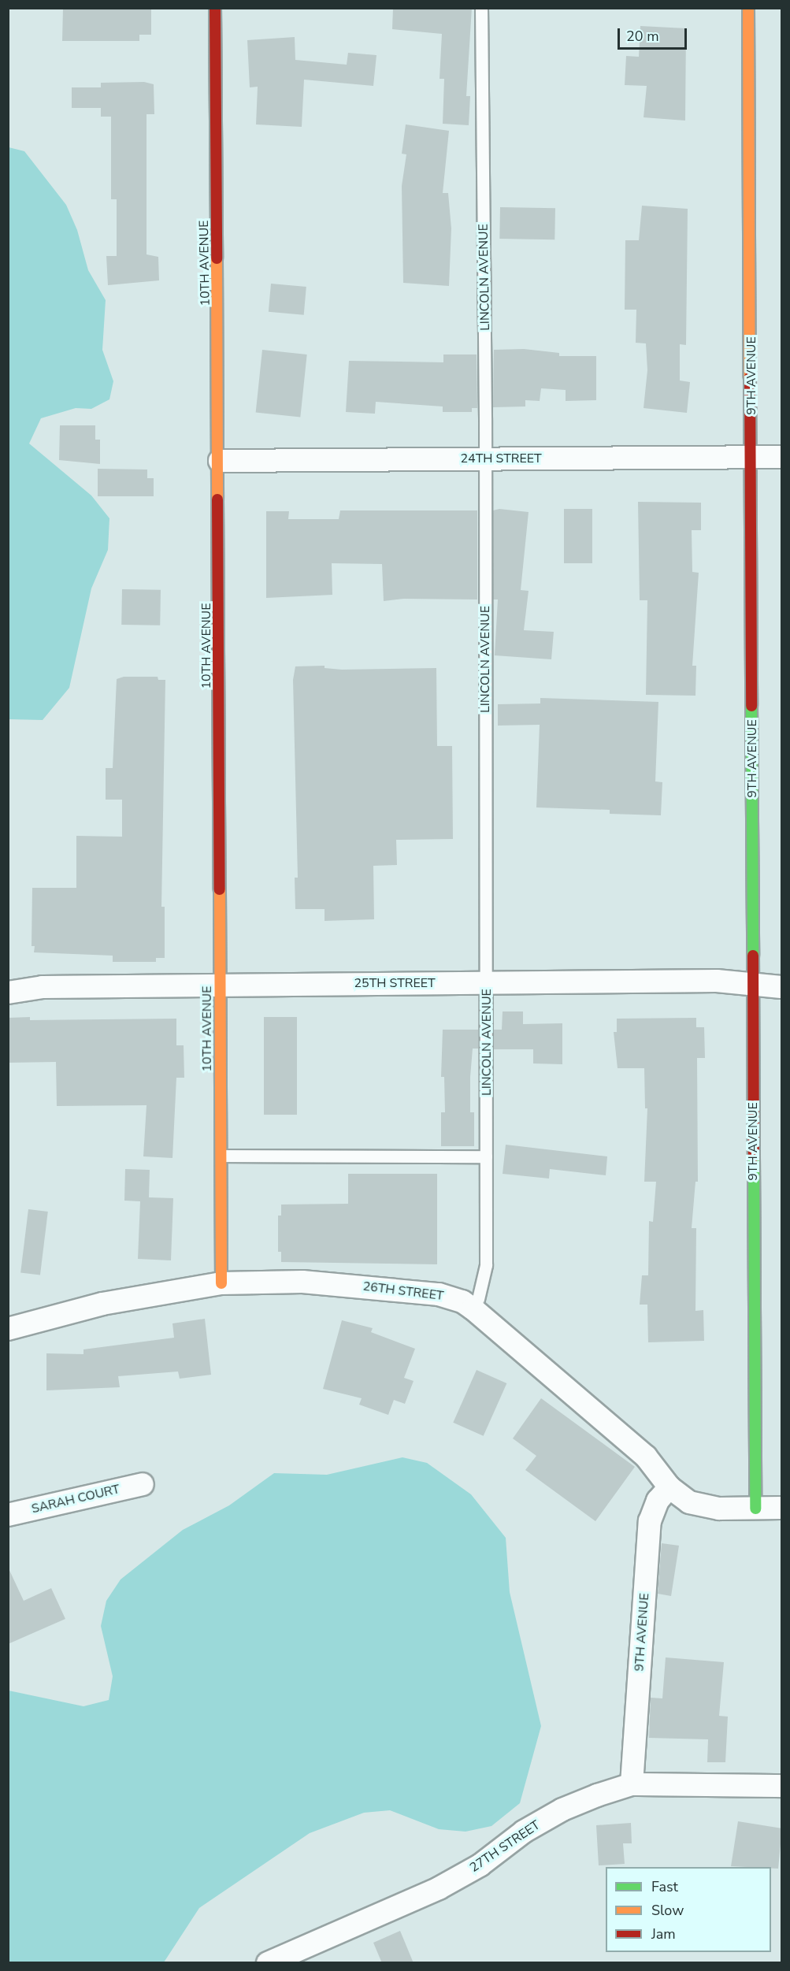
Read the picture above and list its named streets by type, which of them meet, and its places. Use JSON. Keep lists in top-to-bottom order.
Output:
{
  "streets": {
    "street": [
      "10TH AVENUE",
      "9TH AVENUE",
      "24TH STREET",
      "25TH STREET",
      "26TH STREET",
      "SARAH COURT",
      "27TH STREET"
    ],
    "lane": ["LINCOLN AVENUE"]
  },
  "crossings": [
    ["10TH AVENUE", "24TH STREET"],
    ["10TH AVENUE", "25TH STREET"],
    ["10TH AVENUE", "26TH STREET"],
    ["LINCOLN AVENUE", "24TH STREET"],
    ["LINCOLN AVENUE", "25TH STREET"],
    ["LINCOLN AVENUE", "26TH STREET"],
    ["9TH AVENUE", "24TH STREET"],
    ["9TH AVENUE", "25TH STREET"],
    ["9TH AVENUE", "26TH STREET"],
    ["9TH AVENUE", "27TH STREET"]
  ],
  "legend": ["Fast", "Slow", "Jam"],
  "scale_bar": "20 m"
}
